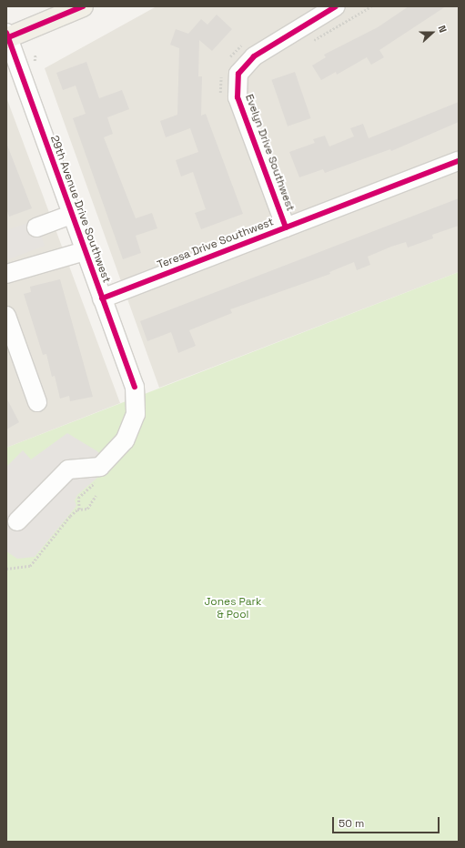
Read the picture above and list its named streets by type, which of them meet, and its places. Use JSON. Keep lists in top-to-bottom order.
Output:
{
  "streets": {
    "street": ["Evelyn Drive Southwest", "29th Avenue Drive Southwest", "Teresa Drive Southwest"]
  },
  "crossings": [
    ["Evelyn Drive Southwest", "Teresa Drive Southwest"],
    ["29th Avenue Drive Southwest", "Teresa Drive Southwest"]
  ],
  "parks": ["Jones Park & Pool"],
  "scale_bar": "50 m",
  "north": "right"
}
